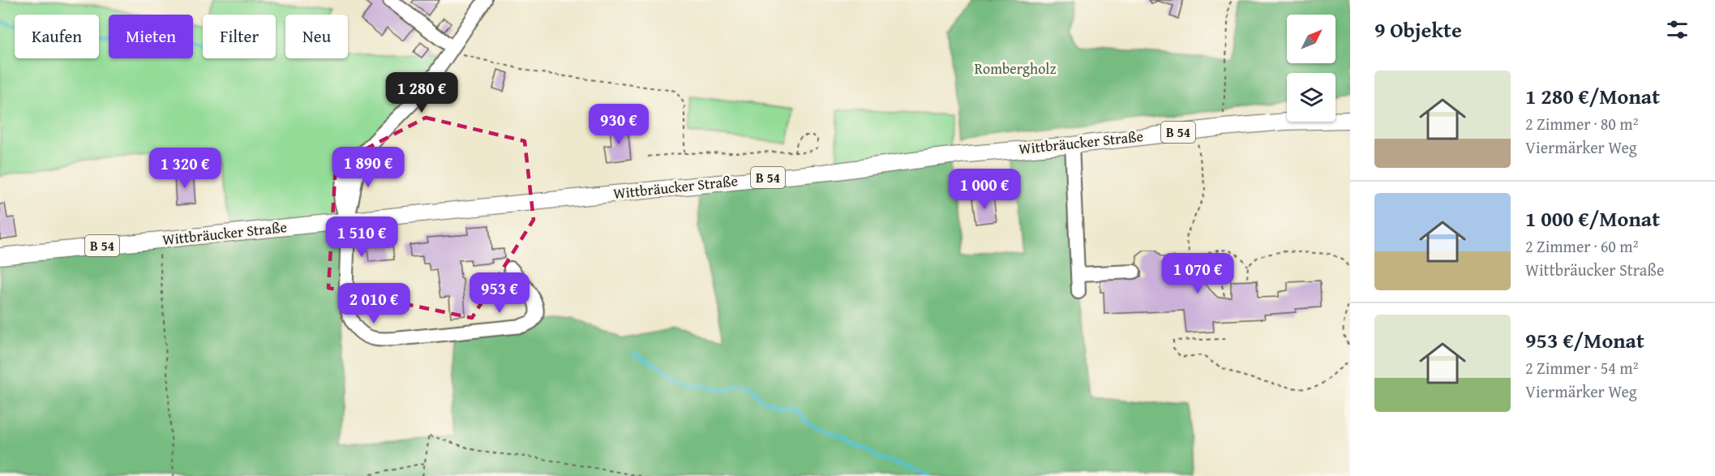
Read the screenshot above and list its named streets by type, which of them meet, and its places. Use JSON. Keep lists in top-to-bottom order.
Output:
{
  "streets": {
    "main road": ["B 54", "Wittbräucker Straße"]
  },
  "parks": ["Rombergholz"],
  "north": "top right",
  "page": {
    "heading": "9 Objekte",
    "chip": [
      "Kaufen",
      "Mieten",
      "Filter",
      "Neu"
    ],
    "list": [
      {
        "name": "1 280 €/Monat",
        "note": "2 Zimmer · 80 m² · Viermärker Weg"
      },
      {
        "name": "1 000 €/Monat",
        "note": "2 Zimmer · 60 m² · Wittbräucker Straße"
      },
      {
        "name": "953 €/Monat",
        "note": "2 Zimmer · 54 m² · Viermärker Weg"
      }
    ],
    "price": [
      "1 280 €",
      "930 €",
      "1 890 €",
      "1 320 €",
      "1 000 €",
      "1 510 €",
      "1 070 €",
      "953 €",
      "2 010 €"
    ]
  }
}
